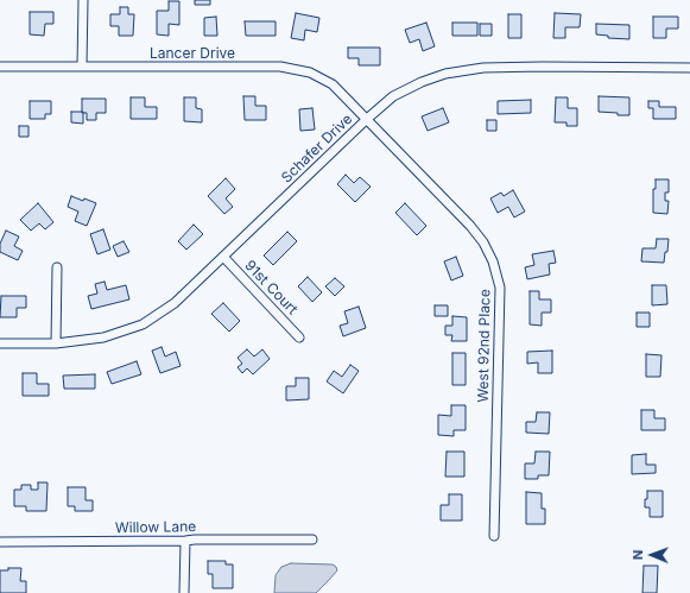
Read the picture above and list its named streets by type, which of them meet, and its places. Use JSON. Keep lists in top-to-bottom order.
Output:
{
  "streets": {
    "street": [
      "Lancer Drive",
      "Schafer Drive",
      "91st Court",
      "West 92nd Place",
      "Willow Lane"
    ]
  },
  "crossings": [
    ["Lancer Drive", "Schafer Drive"],
    ["Lancer Drive", "West 92nd Place"],
    ["Schafer Drive", "91st Court"],
    ["Schafer Drive", "West 92nd Place"]
  ],
  "north": "left"
}
